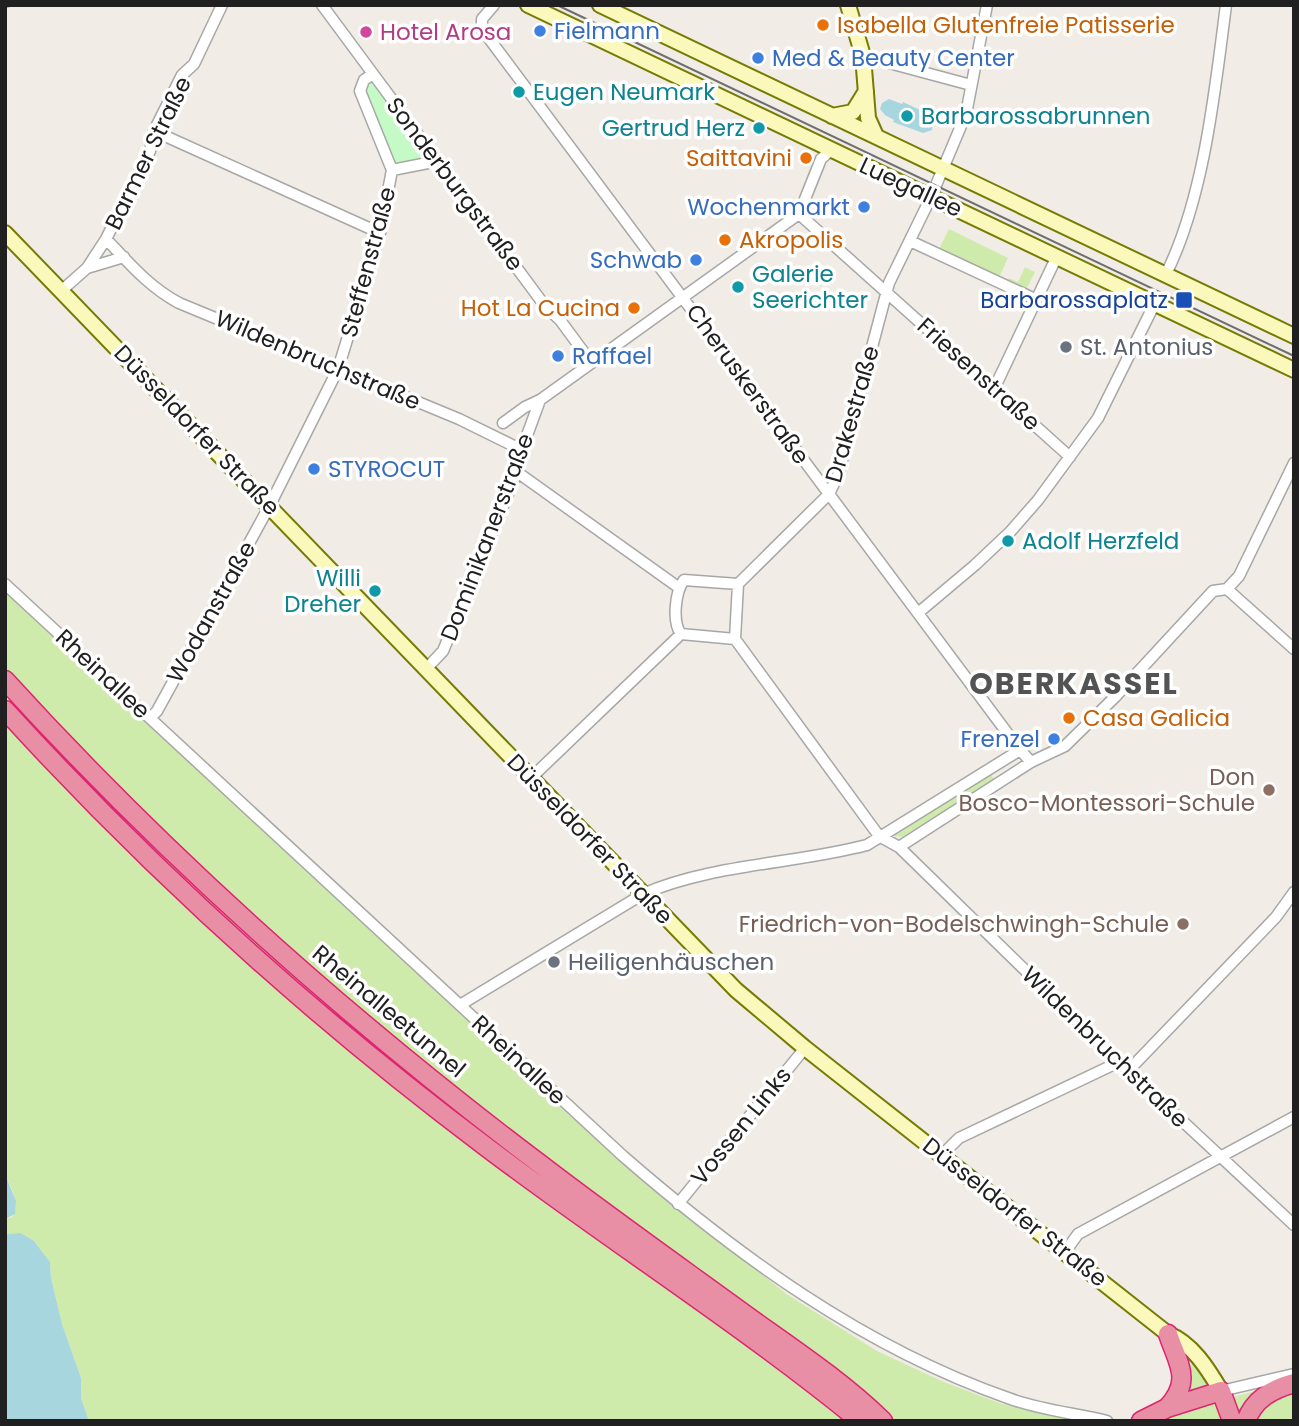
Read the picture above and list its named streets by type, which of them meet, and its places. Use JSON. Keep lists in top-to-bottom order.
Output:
{
  "streets": {
    "highway": ["Rheinalleetunnel"],
    "street": [
      "Barmer Straße",
      "Sonderburgstraße",
      "Luegallee",
      "Steffenstraße",
      "Wildenbruchstraße",
      "Friesenstraße",
      "Cheruskerstraße",
      "Drakestraße",
      "Düsseldorfer Straße",
      "Dominikanerstraße",
      "Wodanstraße",
      "Rheinallee",
      "Vossen Links"
    ]
  },
  "crossings": [
    ["Barmer Straße", "Wildenbruchstraße"],
    ["Barmer Straße", "Düsseldorfer Straße"],
    ["Sonderburgstraße", "Steffenstraße"],
    ["Sonderburgstraße", "Dominikanerstraße"],
    ["Luegallee", "Drakestraße"],
    ["Steffenstraße", "Wildenbruchstraße"],
    ["Steffenstraße", "Düsseldorfer Straße"],
    ["Steffenstraße", "Wodanstraße"],
    ["Wildenbruchstraße", "Dominikanerstraße"],
    ["Friesenstraße", "Drakestraße"],
    ["Cheruskerstraße", "Drakestraße"],
    ["Cheruskerstraße", "Dominikanerstraße"],
    ["Düsseldorfer Straße", "Dominikanerstraße"],
    ["Düsseldorfer Straße", "Wodanstraße"],
    ["Düsseldorfer Straße", "Vossen Links"],
    ["Wodanstraße", "Rheinallee"],
    ["Rheinallee", "Vossen Links"]
  ],
  "districts": ["OBERKASSEL"],
  "places": {
    "other": [
      "Isabella Glutenfreie Patisserie",
      "Fielmann",
      "Hotel Arosa",
      "Med & Beauty Center",
      "Eugen Neumark",
      "Barbarossabrunnen",
      "Gertrud Herz",
      "Saittavini",
      "Wochenmarkt",
      "Akropolis",
      "Schwab",
      "Galerie Seerichter",
      "Hot La Cucina",
      "St. Antonius",
      "Raffael",
      "STYROCUT",
      "Adolf Herzfeld",
      "Willi Dreher",
      "Casa Galicia",
      "Frenzel",
      "Don Bosco-Montessori-Schule",
      "Friedrich-von-Bodelschwingh-Schule",
      "Heiligenhäuschen"
    ],
    "transit": ["Barbarossaplatz"]
  }
}
